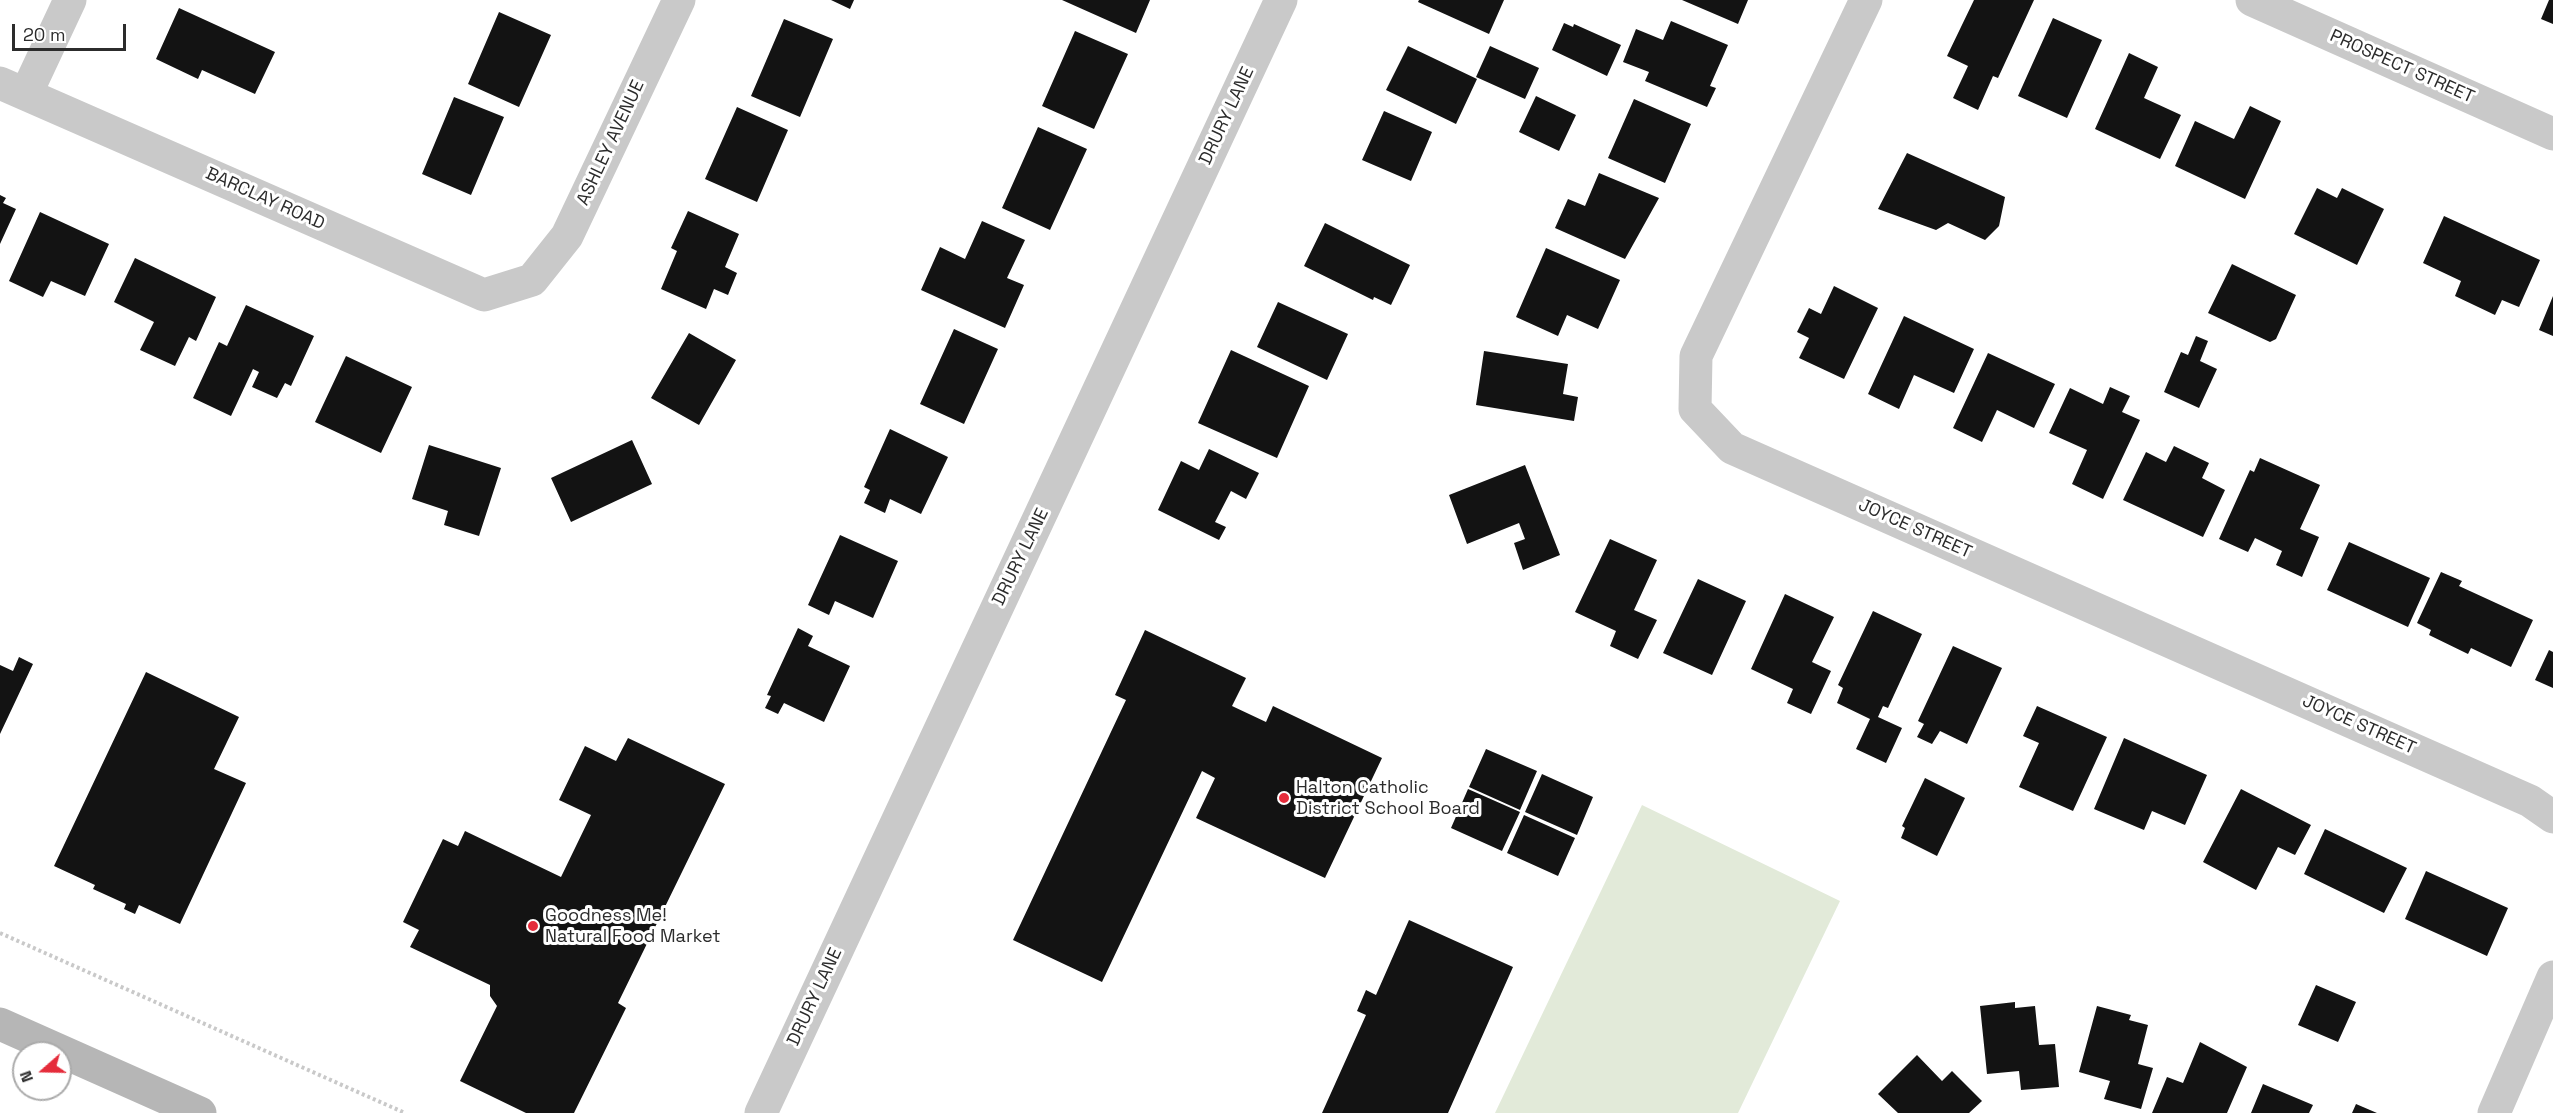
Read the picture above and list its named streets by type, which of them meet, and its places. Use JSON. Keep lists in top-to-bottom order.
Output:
{
  "streets": {
    "street": [
      "PROSPECT STREET",
      "DRURY LANE",
      "ASHLEY AVENUE",
      "BARCLAY ROAD",
      "JOYCE STREET"
    ]
  },
  "crossings": [
    ["ASHLEY AVENUE", "BARCLAY ROAD"]
  ],
  "places": ["Halton Catholic District School Board", "Goodness Me! Natural Food Market"],
  "scale_bar": "20 m",
  "north": "left"
}
